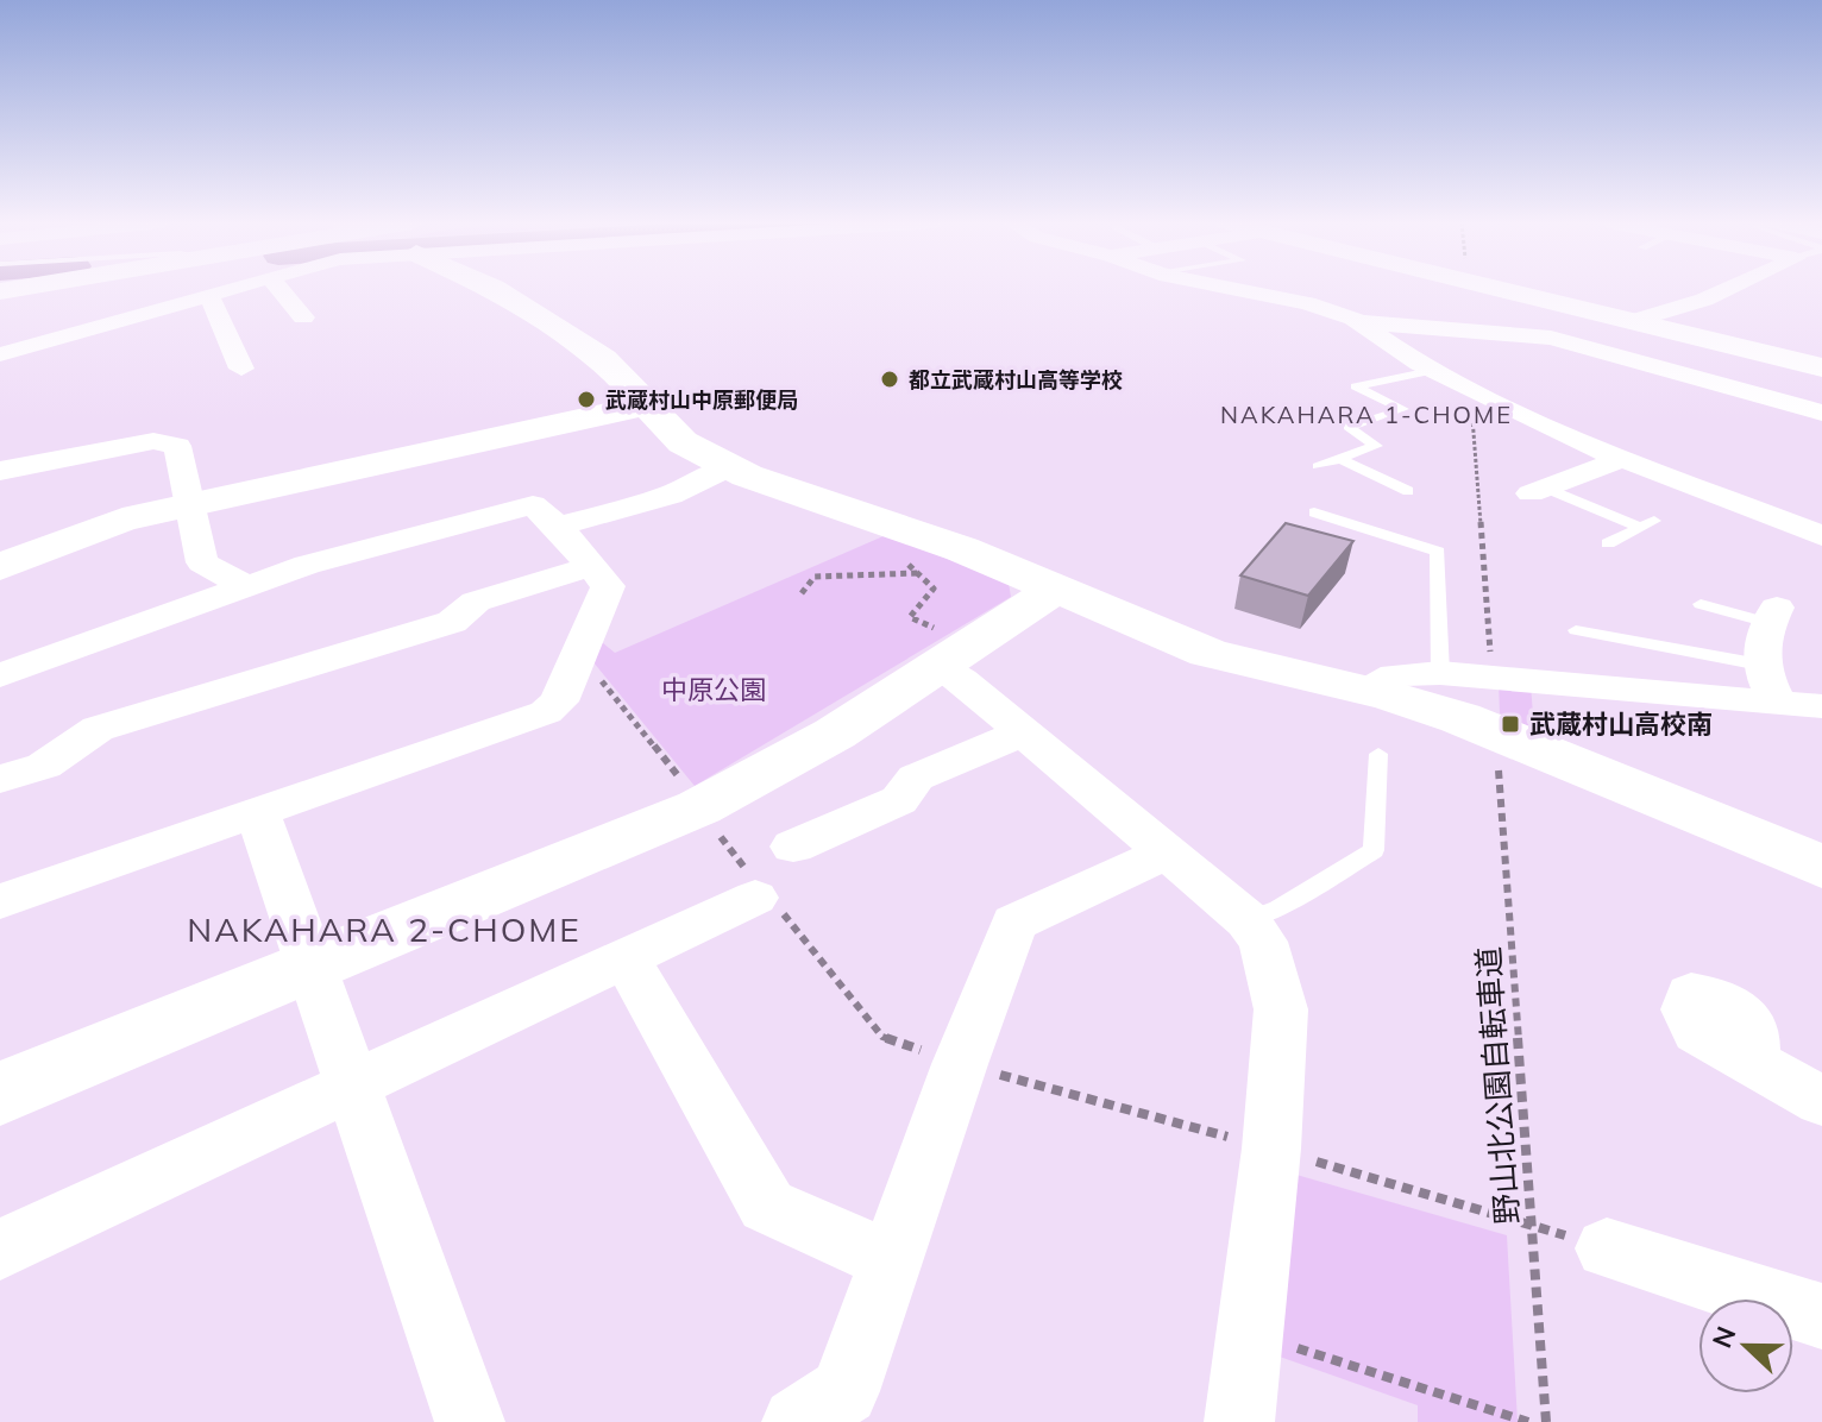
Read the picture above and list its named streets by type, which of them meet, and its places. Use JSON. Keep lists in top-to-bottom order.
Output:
{
  "streets": {
    "path": ["野山北公園自転車道"]
  },
  "districts": ["NAKAHARA 1-CHOME", "NAKAHARA 2-CHOME"],
  "parks": ["中原公園"],
  "places": {
    "other": ["都立武蔵村山高等学校", "武蔵村山中原郵便局"],
    "transit": ["武蔵村山高校南"]
  },
  "north": "left"
}
